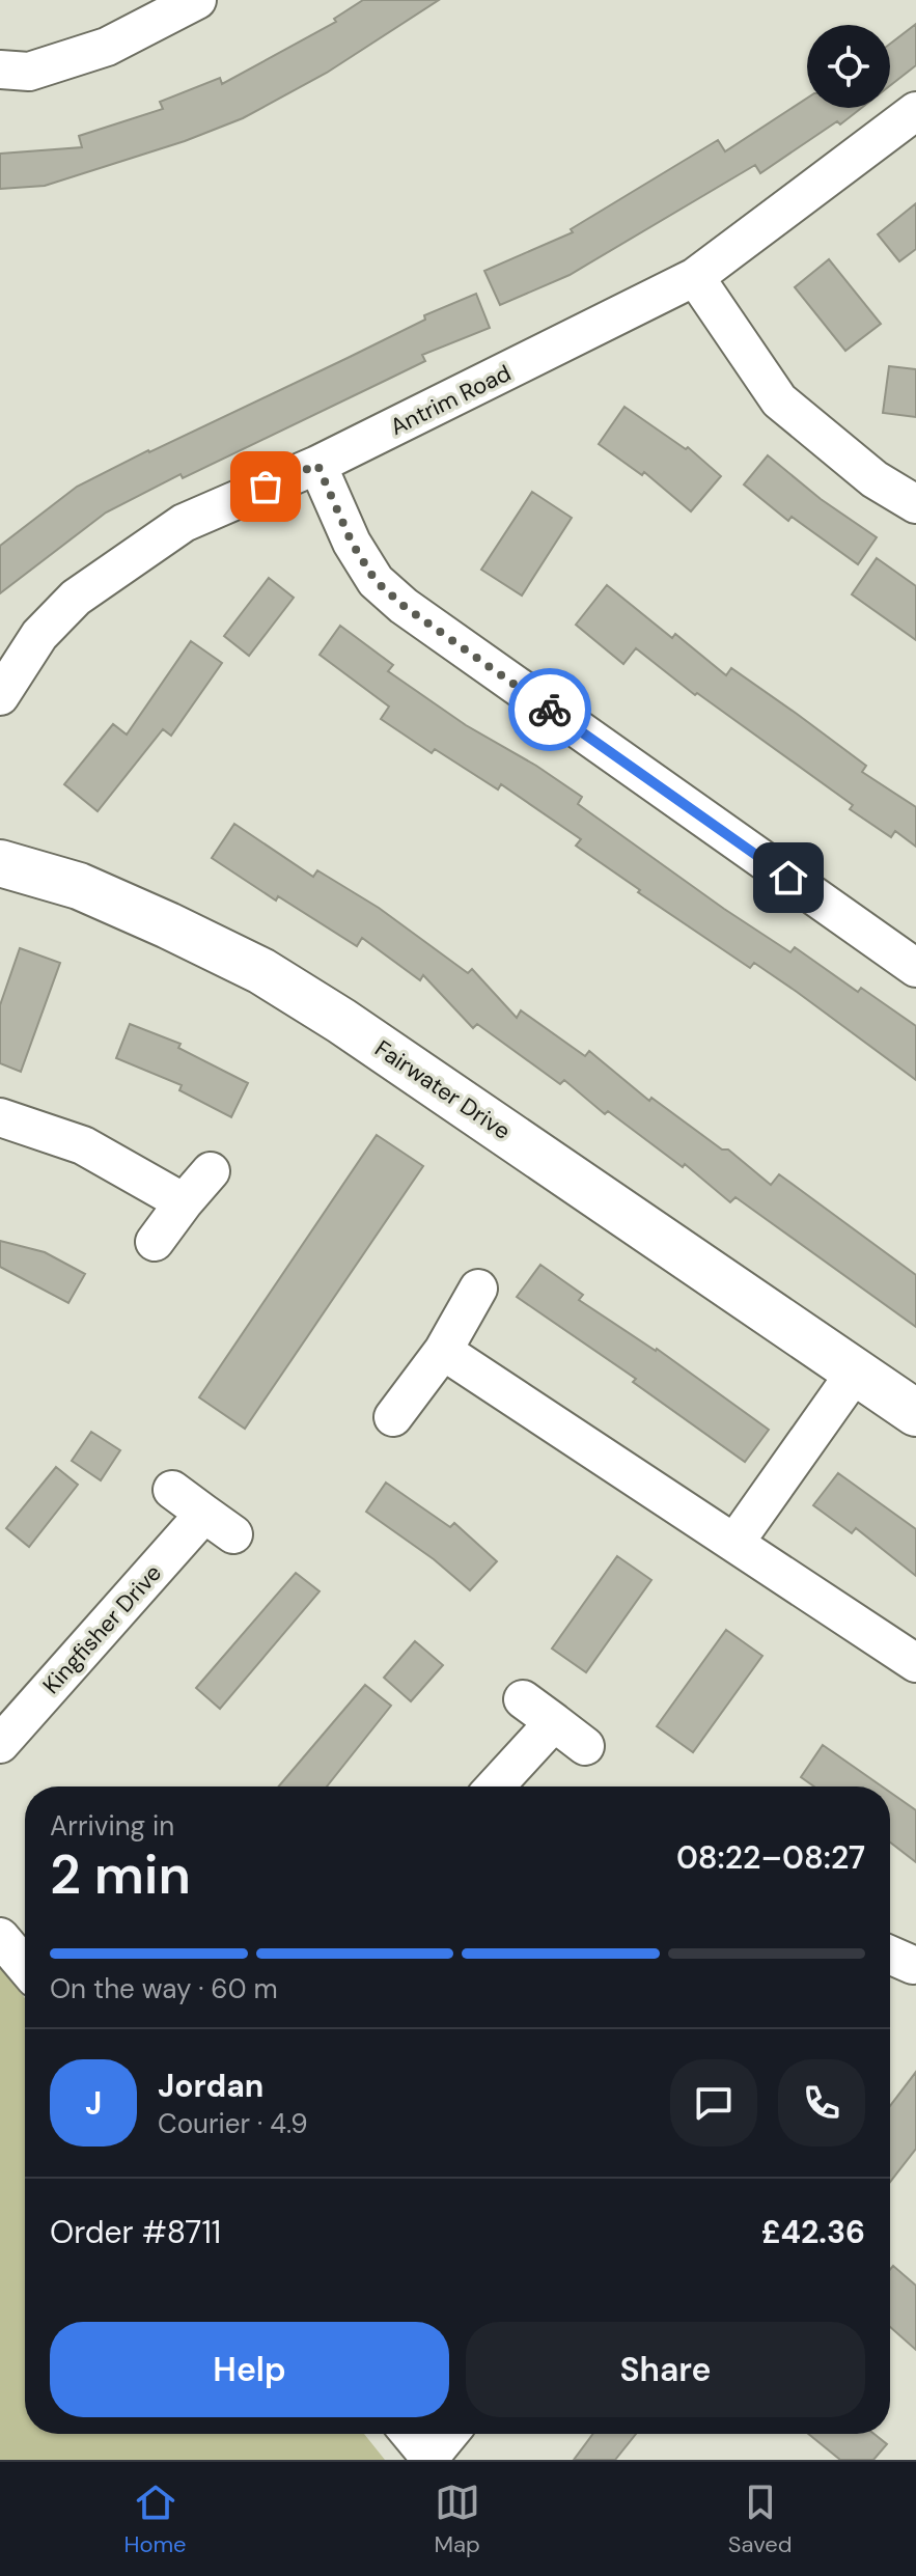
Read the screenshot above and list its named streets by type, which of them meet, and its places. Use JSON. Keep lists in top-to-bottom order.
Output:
{
  "streets": {
    "street": ["Antrim Road", "Fairwater Drive", "Kingfisher Drive"]
  },
  "page": {
    "heading": ["2 min", "Arriving in", "08:22–08:27"],
    "panel": [
      "Jordan",
      "Courier · 4.9",
      "Order #8711",
      "£42.36"
    ],
    "bar": "On the way · 60 m",
    "round": "J",
    "buttons": ["Help", "Share"],
    "tabs": ["Home", "Map", "Saved"]
  }
}
